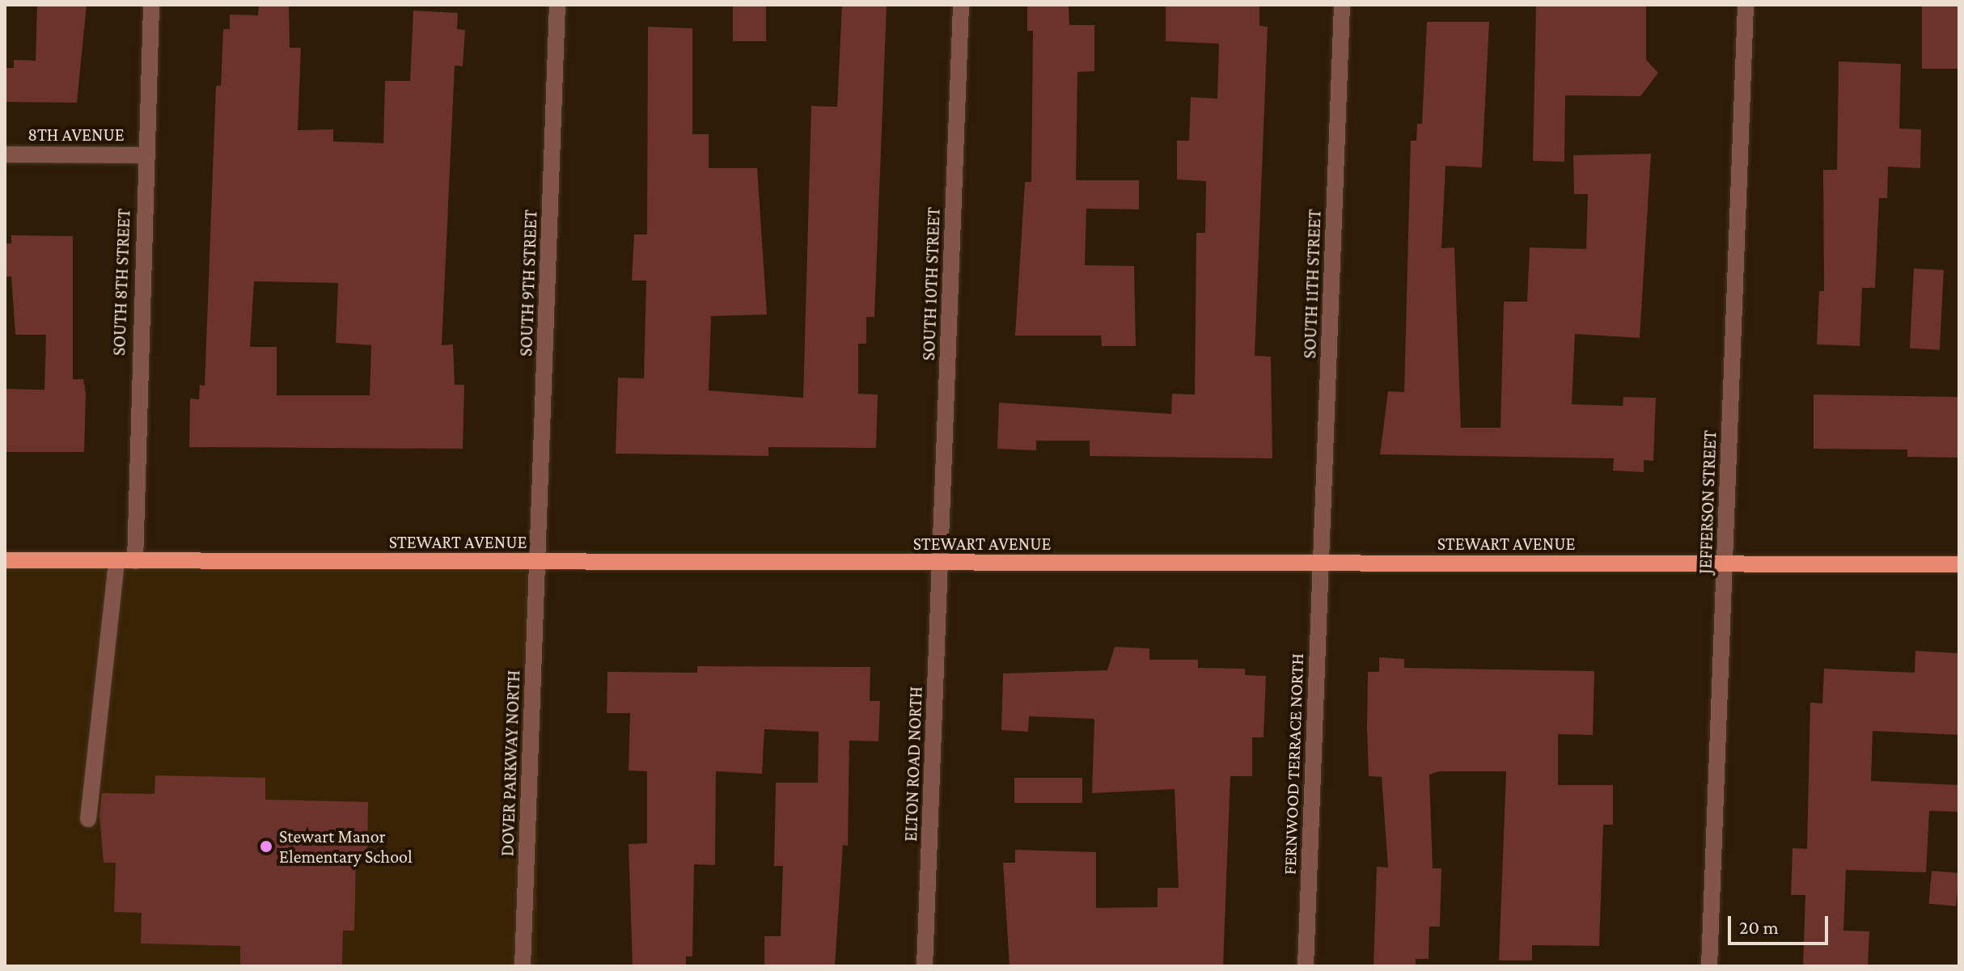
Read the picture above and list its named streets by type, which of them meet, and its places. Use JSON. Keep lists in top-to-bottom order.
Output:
{
  "streets": {
    "main road": ["STEWART AVENUE"],
    "street": [
      "8TH AVENUE",
      "SOUTH 8TH STREET",
      "SOUTH 9TH STREET",
      "SOUTH 10TH STREET",
      "SOUTH 11TH STREET",
      "JEFFERSON STREET",
      "DOVER PARKWAY NORTH",
      "ELTON ROAD NORTH",
      "FERNWOOD TERRACE NORTH"
    ]
  },
  "crossings": [
    ["8TH AVENUE", "SOUTH 8TH STREET"],
    ["SOUTH 8TH STREET", "STEWART AVENUE"],
    ["SOUTH 9TH STREET", "STEWART AVENUE"],
    ["SOUTH 9TH STREET", "DOVER PARKWAY NORTH"],
    ["SOUTH 10TH STREET", "STEWART AVENUE"],
    ["SOUTH 10TH STREET", "ELTON ROAD NORTH"],
    ["SOUTH 11TH STREET", "STEWART AVENUE"],
    ["SOUTH 11TH STREET", "FERNWOOD TERRACE NORTH"],
    ["JEFFERSON STREET", "STEWART AVENUE"],
    ["STEWART AVENUE", "DOVER PARKWAY NORTH"],
    ["STEWART AVENUE", "ELTON ROAD NORTH"],
    ["STEWART AVENUE", "FERNWOOD TERRACE NORTH"]
  ],
  "places": ["Stewart Manor Elementary School"],
  "scale_bar": "20 m"
}
